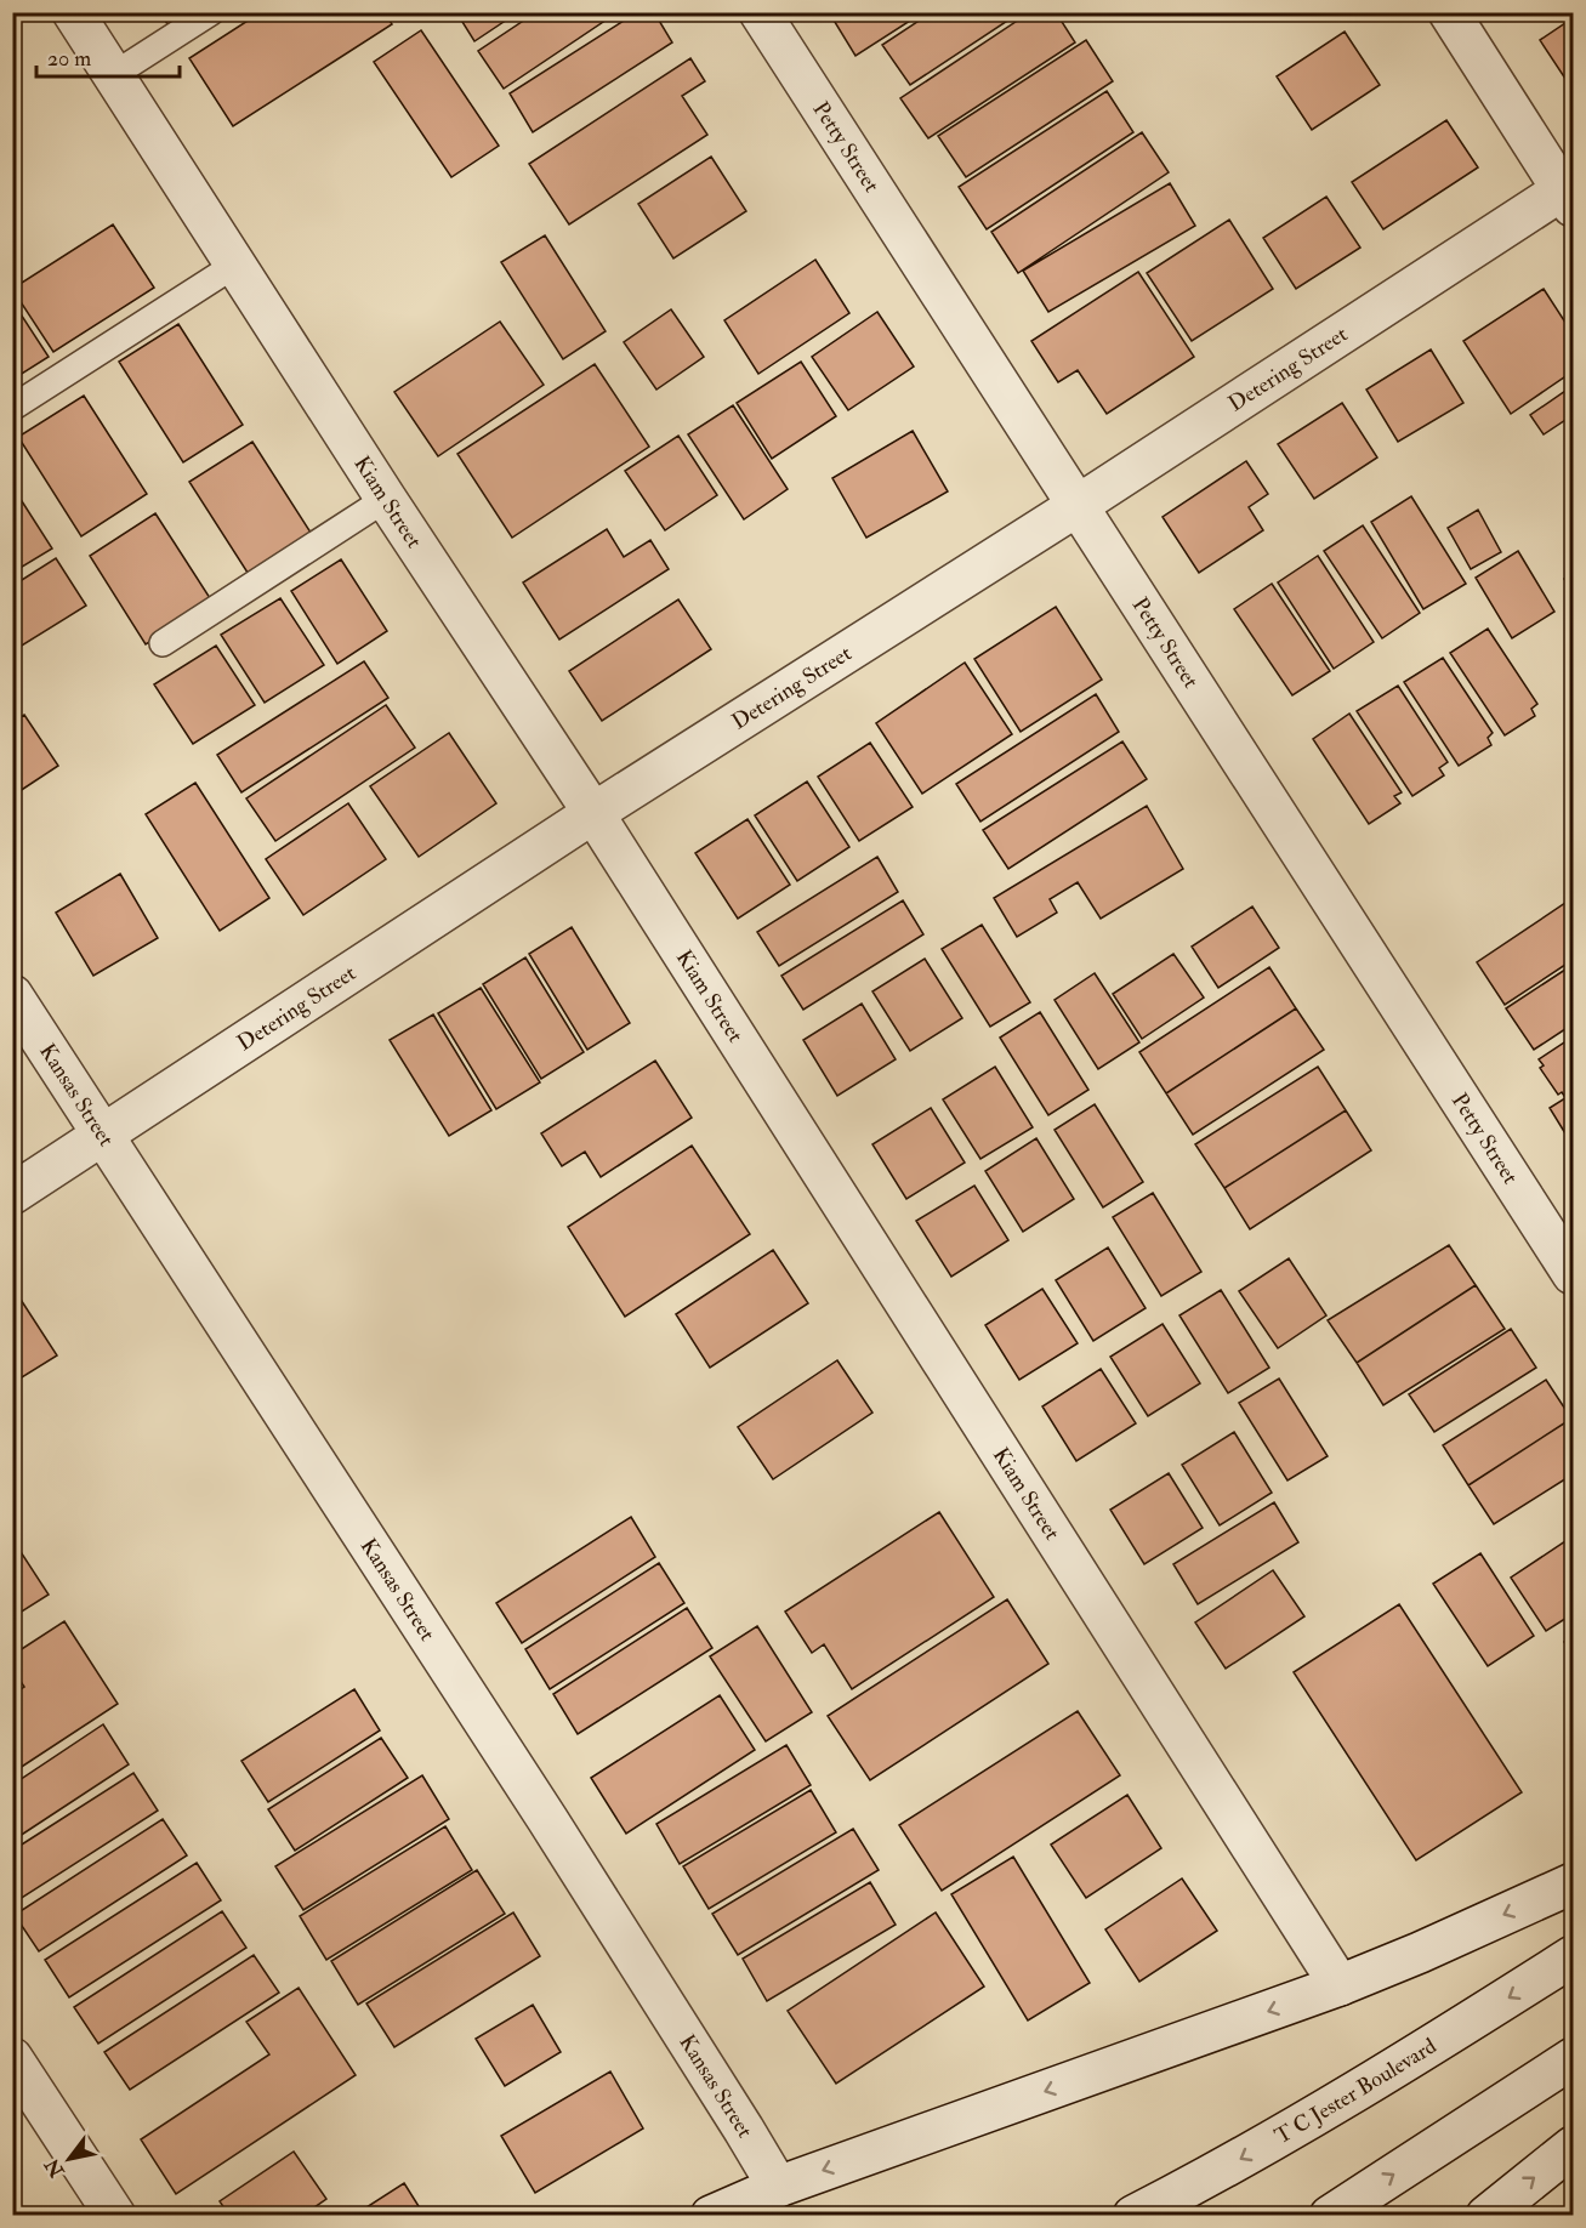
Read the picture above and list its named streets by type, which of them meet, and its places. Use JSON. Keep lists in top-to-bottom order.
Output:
{
  "streets": {
    "street": [
      "Petty Street",
      "Detering Street",
      "Kiam Street",
      "Kansas Street",
      "T C Jester Boulevard"
    ]
  },
  "crossings": [
    ["Petty Street", "Detering Street"],
    ["Detering Street", "Kiam Street"],
    ["Detering Street", "Kansas Street"]
  ],
  "scale_bar": "20 m",
  "north": "bottom left"
}
